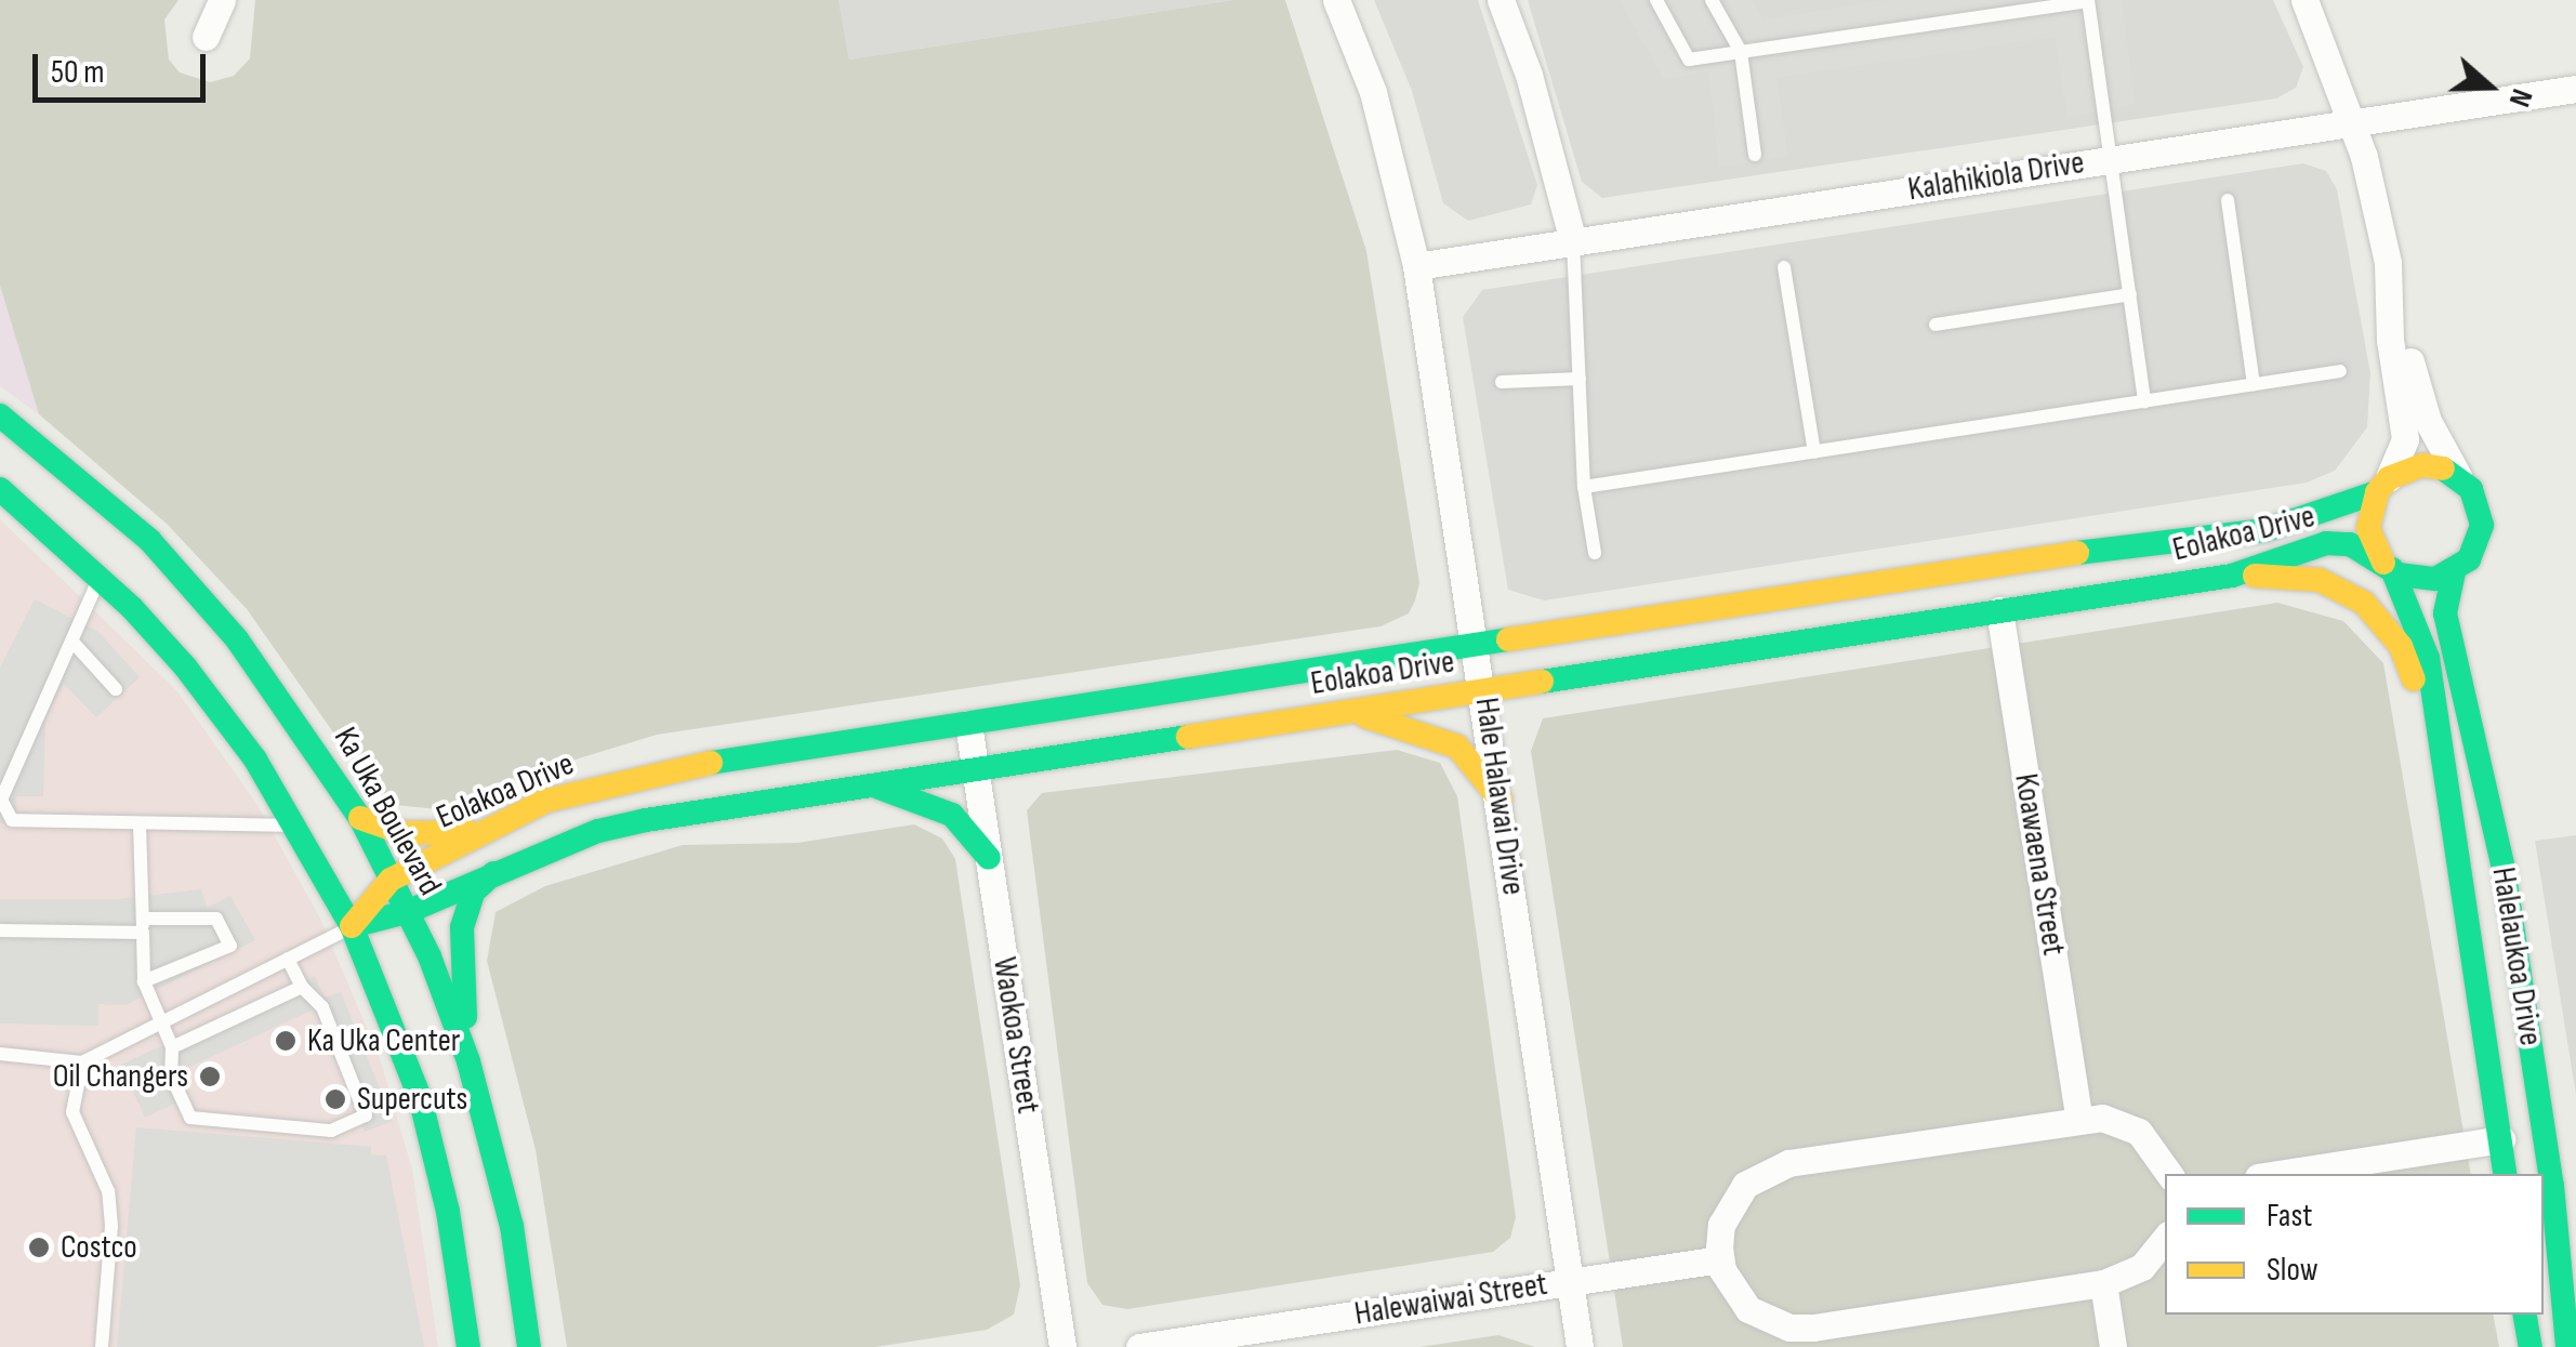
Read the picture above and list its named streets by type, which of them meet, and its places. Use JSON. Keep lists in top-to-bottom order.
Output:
{
  "streets": {
    "street": [
      "Kalahikiola Drive",
      "Eolakoa Drive",
      "Hale Halawai Drive",
      "Ka Uka Boulevard",
      "Koawaena Street",
      "Halelaukoa Drive",
      "Waokoa Street",
      "Halewaiwai Street"
    ]
  },
  "crossings": [
    ["Kalahikiola Drive", "Hale Halawai Drive"],
    ["Eolakoa Drive", "Hale Halawai Drive"],
    ["Eolakoa Drive", "Ka Uka Boulevard"],
    ["Eolakoa Drive", "Koawaena Street"],
    ["Eolakoa Drive", "Halelaukoa Drive"],
    ["Eolakoa Drive", "Waokoa Street"],
    ["Hale Halawai Drive", "Halewaiwai Street"]
  ],
  "places": [
    "Ka Uka Center",
    "Oil Changers",
    "Supercuts",
    "Costco"
  ],
  "legend": ["Fast", "Slow"],
  "scale_bar": "50 m",
  "north": "right"
}
